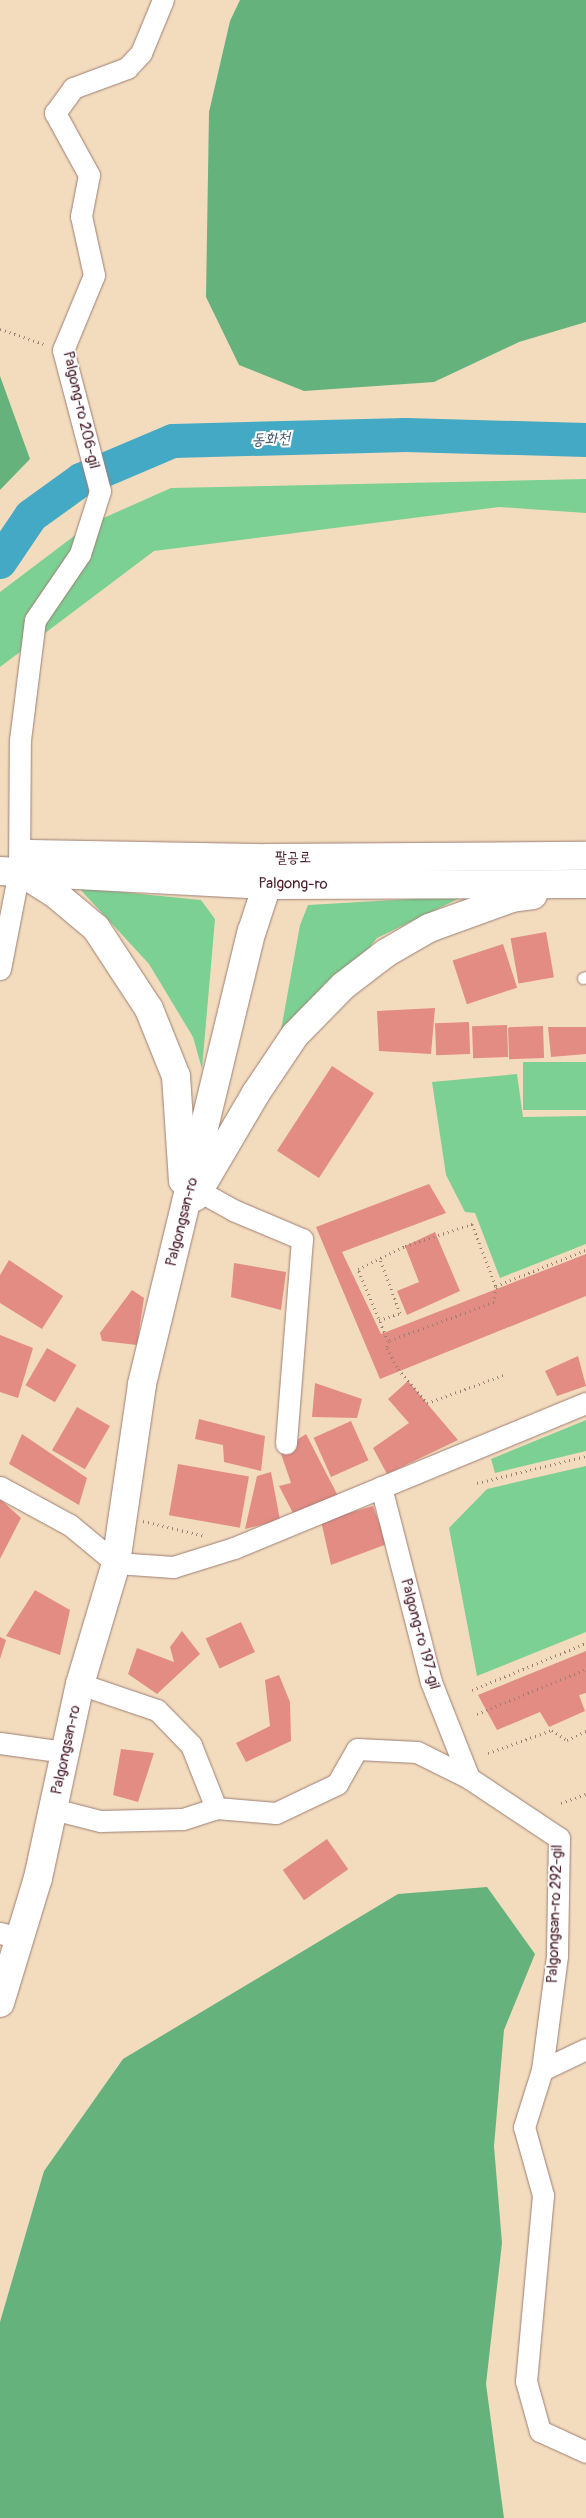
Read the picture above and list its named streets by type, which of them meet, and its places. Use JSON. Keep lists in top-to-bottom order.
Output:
{
  "streets": {
    "main road": ["팔공로", "Palgong-ro", "Palgongsan-ro"],
    "street": ["Palgong-ro 206-gil", "Palgong-ro 197-gil", "Palgongsan-ro 292-gil"]
  },
  "crossings": [
    ["Palgong-ro 206-gil", "팔공로"],
    ["Palgong-ro 206-gil", "Palgong-ro"],
    ["팔공로", "Palgong-ro"],
    ["팔공로", "Palgongsan-ro"],
    ["Palgong-ro", "Palgongsan-ro"],
    ["Palgongsan-ro", "Palgongsan-ro 292-gil"],
    ["Palgong-ro 197-gil", "Palgongsan-ro 292-gil"]
  ],
  "water": ["동화천"]
}
